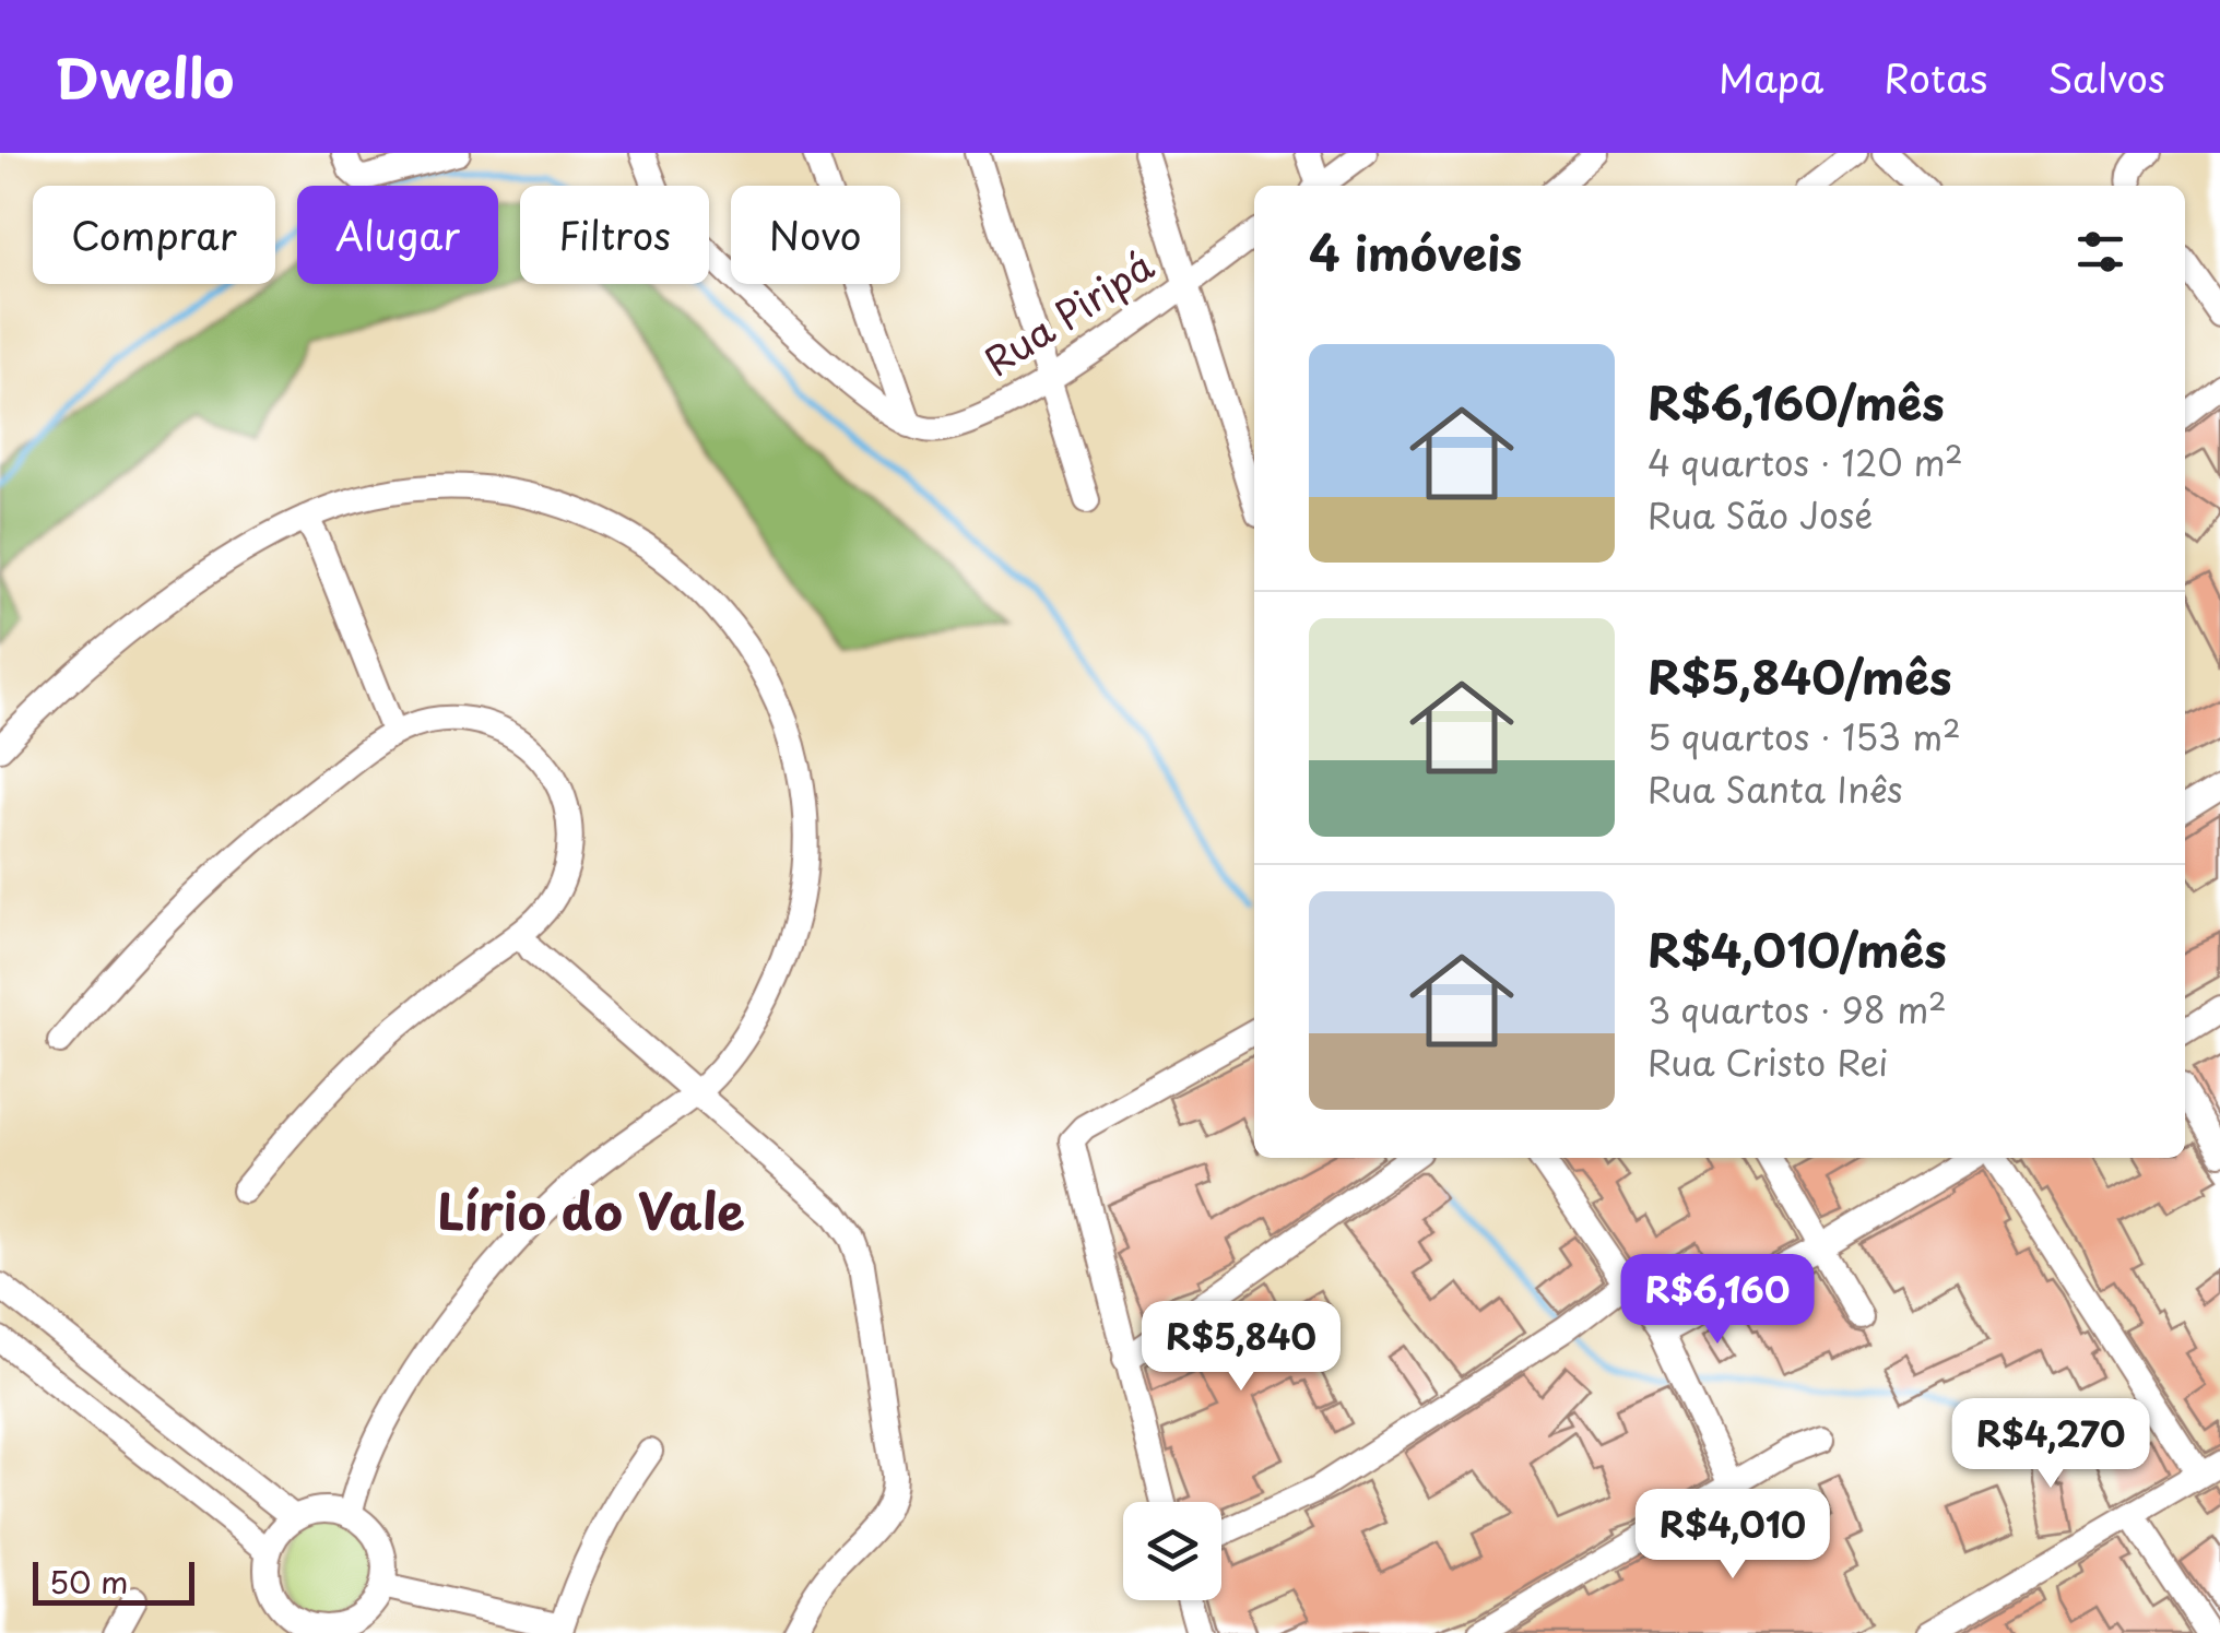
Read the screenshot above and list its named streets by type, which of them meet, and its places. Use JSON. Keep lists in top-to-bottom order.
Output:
{
  "streets": {
    "street": ["Rua Piripá"]
  },
  "districts": ["Lírio do Vale"],
  "scale_bar": "50 m",
  "page": {
    "header": "Dwello",
    "nav": ["Mapa", "Rotas", "Salvos"],
    "chip": [
      "Comprar",
      "Alugar",
      "Filtros",
      "Novo"
    ],
    "heading": "4 imóveis",
    "list": [
      {
        "name": "R$6,160/mês",
        "note": "4 quartos · 120 m² · Rua São José"
      },
      {
        "name": "R$5,840/mês",
        "note": "5 quartos · 153 m² · Rua Santa Inês"
      },
      {
        "name": "R$4,010/mês",
        "note": "3 quartos · 98 m² · Rua Cristo Rei"
      }
    ],
    "price": [
      "R$6,160",
      "R$5,840",
      "R$4,270",
      "R$4,010"
    ],
    "scale": "50 m"
  }
}
